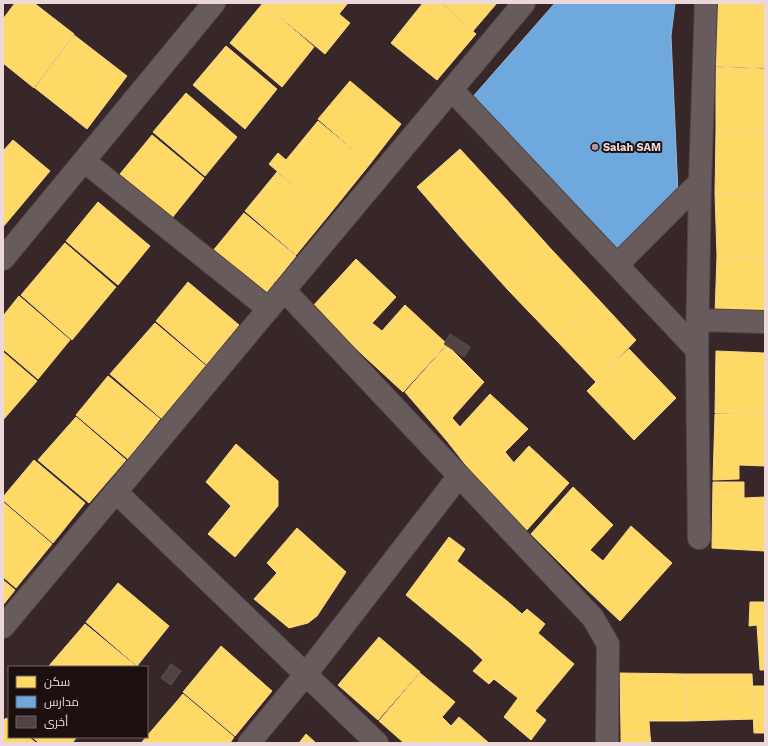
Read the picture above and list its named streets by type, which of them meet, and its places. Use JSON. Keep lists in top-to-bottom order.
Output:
{
  "places": ["Salah SAM"],
  "legend": ["سكن", "مدارس", "أخرى"]
}
